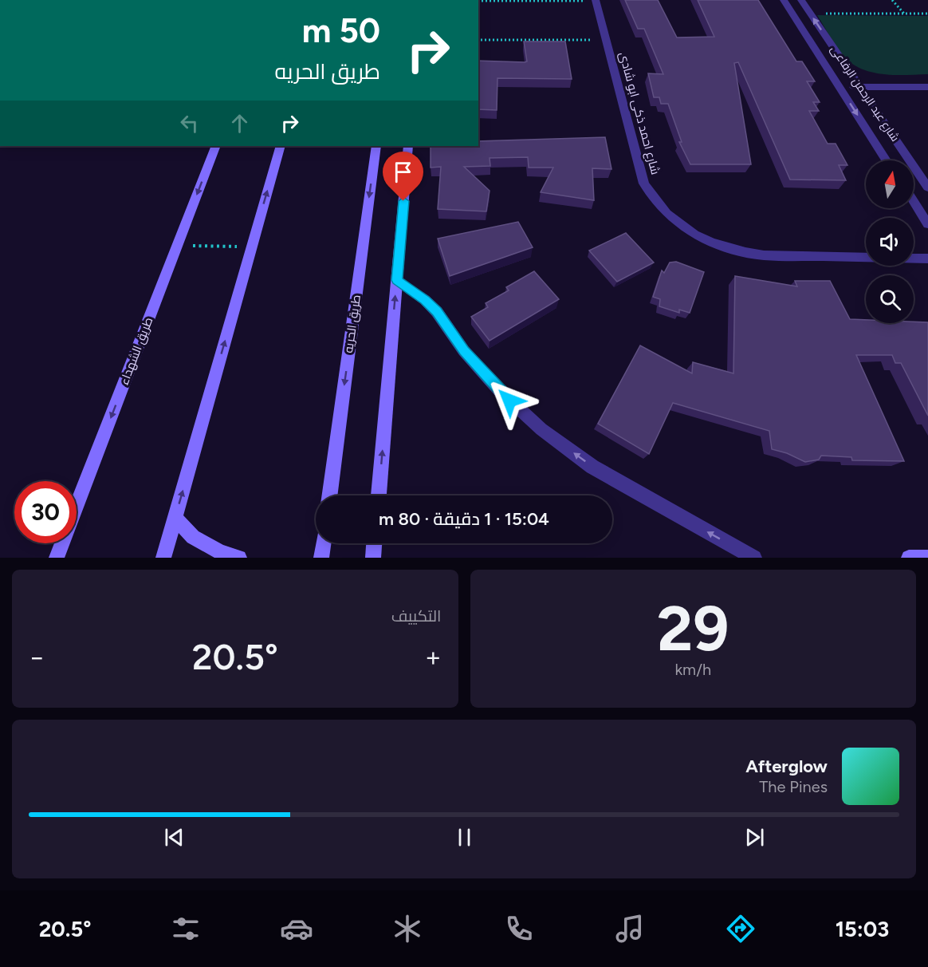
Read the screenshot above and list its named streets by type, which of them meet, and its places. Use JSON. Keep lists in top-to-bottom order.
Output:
{
  "streets": {
    "street": [
      "شارع عبد الرحمن الرفاعى",
      "شارع احمد ذكى ابو شادى",
      "طريق الحريه",
      "طريق الشهداء"
    ]
  },
  "north": "top",
  "page": {
    "turn": ["50 m", "طريق الحريه"],
    "limit": "30",
    "trip": "15:04 · 1 دقيقة · 80 m",
    "tile": [
      ["29", "km/h"],
      "التكييف"
    ],
    "heat": ["−", "20.5°", "+"],
    "song": ["Afterglow", "The Pines"],
    "tabs": ["15:03", "20.5°"]
  }
}
